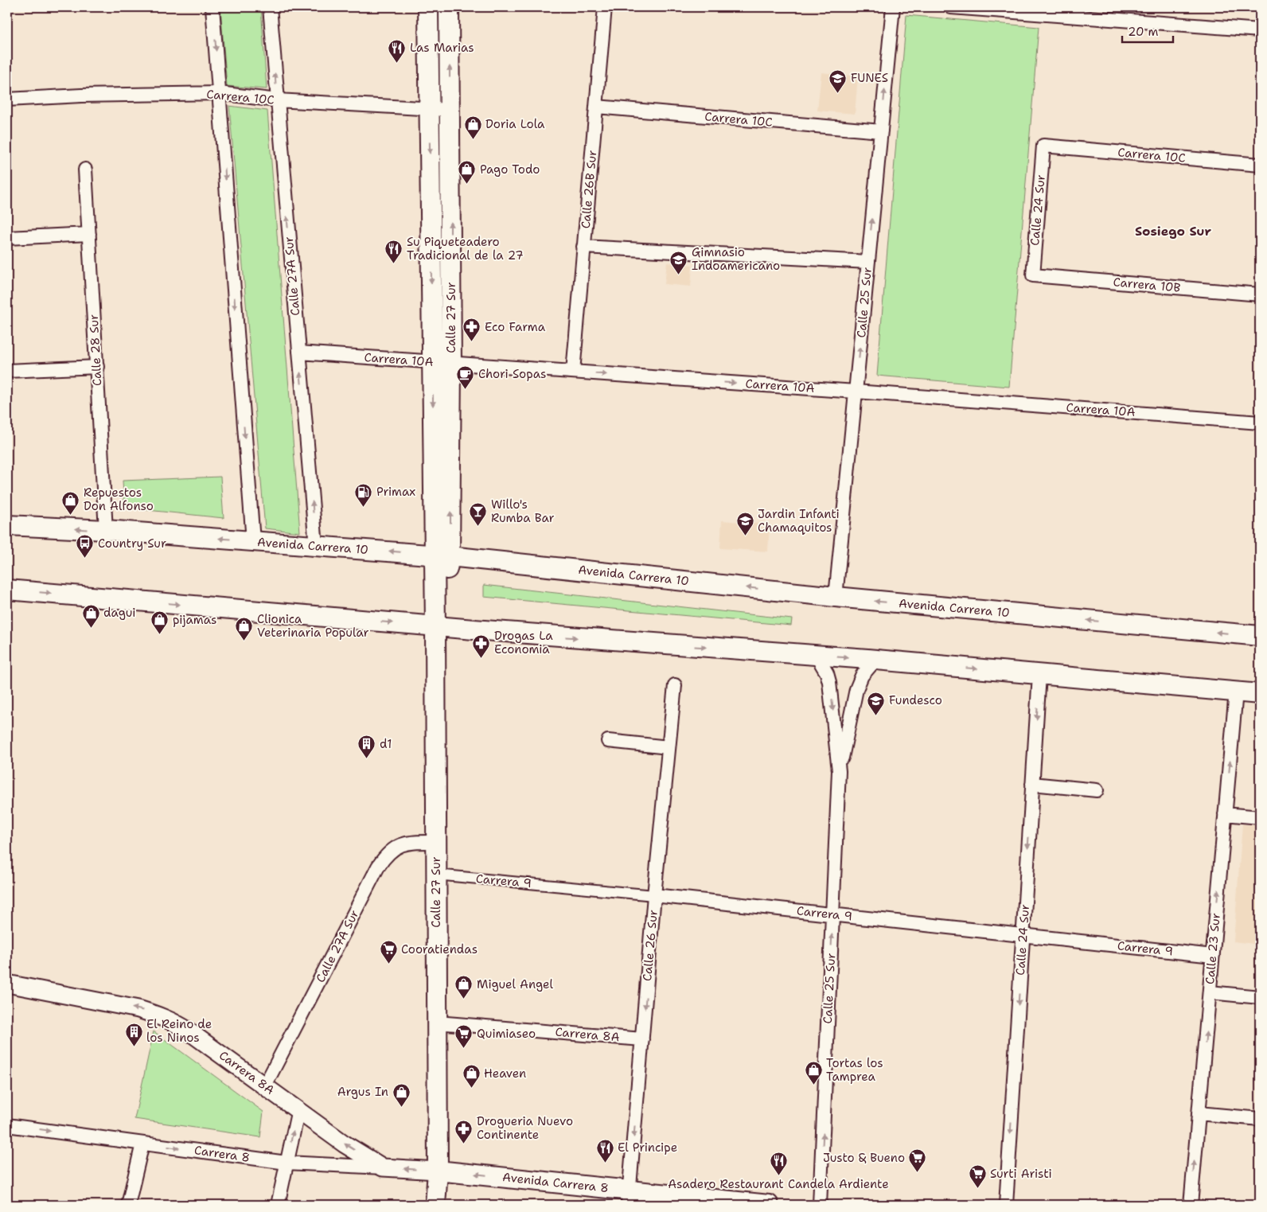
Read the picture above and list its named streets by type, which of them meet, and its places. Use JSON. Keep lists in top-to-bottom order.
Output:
{
  "streets": {
    "main road": ["Calle 27 Sur", "Avenida Carrera 10", "Avenida Carrera 8"],
    "street": [
      "Carrera 10C",
      "Calle 26B Sur",
      "Calle 24 Sur",
      "Calle 27A Sur",
      "Carrera 10B",
      "Calle 25 Sur",
      "Calle 28 Sur",
      "Carrera 10A",
      "Carrera 9",
      "Calle 26 Sur",
      "Calle 23 Sur",
      "Carrera 8A",
      "Carrera 8"
    ]
  },
  "crossings": [
    ["Carrera 10C", "Calle 26B Sur"],
    ["Carrera 10C", "Calle 24 Sur"],
    ["Carrera 10C", "Calle 27A Sur"],
    ["Carrera 10C", "Calle 25 Sur"],
    ["Carrera 10C", "Calle 27 Sur"],
    ["Calle 26B Sur", "Carrera 10A"],
    ["Calle 24 Sur", "Carrera 10B"],
    ["Calle 24 Sur", "Carrera 9"],
    ["Calle 27A Sur", "Calle 27 Sur"],
    ["Calle 27A Sur", "Carrera 10A"],
    ["Calle 27A Sur", "Avenida Carrera 10"],
    ["Calle 27A Sur", "Carrera 8A"],
    ["Calle 25 Sur", "Carrera 10A"],
    ["Calle 25 Sur", "Avenida Carrera 10"],
    ["Calle 25 Sur", "Carrera 9"],
    ["Calle 27 Sur", "Carrera 10A"],
    ["Calle 27 Sur", "Avenida Carrera 10"],
    ["Calle 27 Sur", "Carrera 9"],
    ["Calle 27 Sur", "Carrera 8A"],
    ["Calle 27 Sur", "Carrera 8"],
    ["Calle 27 Sur", "Avenida Carrera 8"],
    ["Calle 28 Sur", "Avenida Carrera 10"],
    ["Carrera 9", "Calle 26 Sur"],
    ["Carrera 9", "Calle 23 Sur"],
    ["Calle 26 Sur", "Carrera 8A"],
    ["Calle 26 Sur", "Avenida Carrera 8"],
    ["Carrera 8A", "Carrera 8"],
    ["Carrera 8", "Avenida Carrera 8"]
  ],
  "one_way": [
    "Calle 24 Sur",
    "Calle 26 Sur",
    "Calle 23 Sur",
    "Carrera 8A",
    "Avenida Carrera 8"
  ],
  "districts": ["Sosiego Sur"],
  "places": {
    "restaurant": [
      "Las Marias",
      "Su Piqueteadero Tradicional de la 27",
      "El Principe",
      "Asadero Restaurant Candela Ardiente"
    ],
    "school or university": [
      "FUNES",
      "Gimnasio Indoamericano",
      "Jardin Infanti Chamaquitos",
      "Fundesco"
    ],
    "shop": [
      "Doria Lola",
      "Pago Todo",
      "Repuestos Don Alfonso",
      "dagui",
      "pijamas",
      "Clionica Veterinaria Popular",
      "Miguel Angel",
      "Tortas los Tamprea",
      "Heaven",
      "Argus In"
    ],
    "pharmacy": ["Eco Farma", "Drogas La Economia", "Drogueria Nuevo Continente"],
    "cafe": ["Chori Sopas"],
    "fuel station": ["Primax"],
    "bar": ["Willo's Rumba Bar"],
    "bus stop": ["Country Sur"],
    "building": ["d1", "El Reino de los Ninos"],
    "supermarket": [
      "Cooratiendas",
      "Quimiaseo",
      "Justo & Bueno",
      "Surti Aristi"
    ]
  },
  "scale_bar": "20 m"
}
